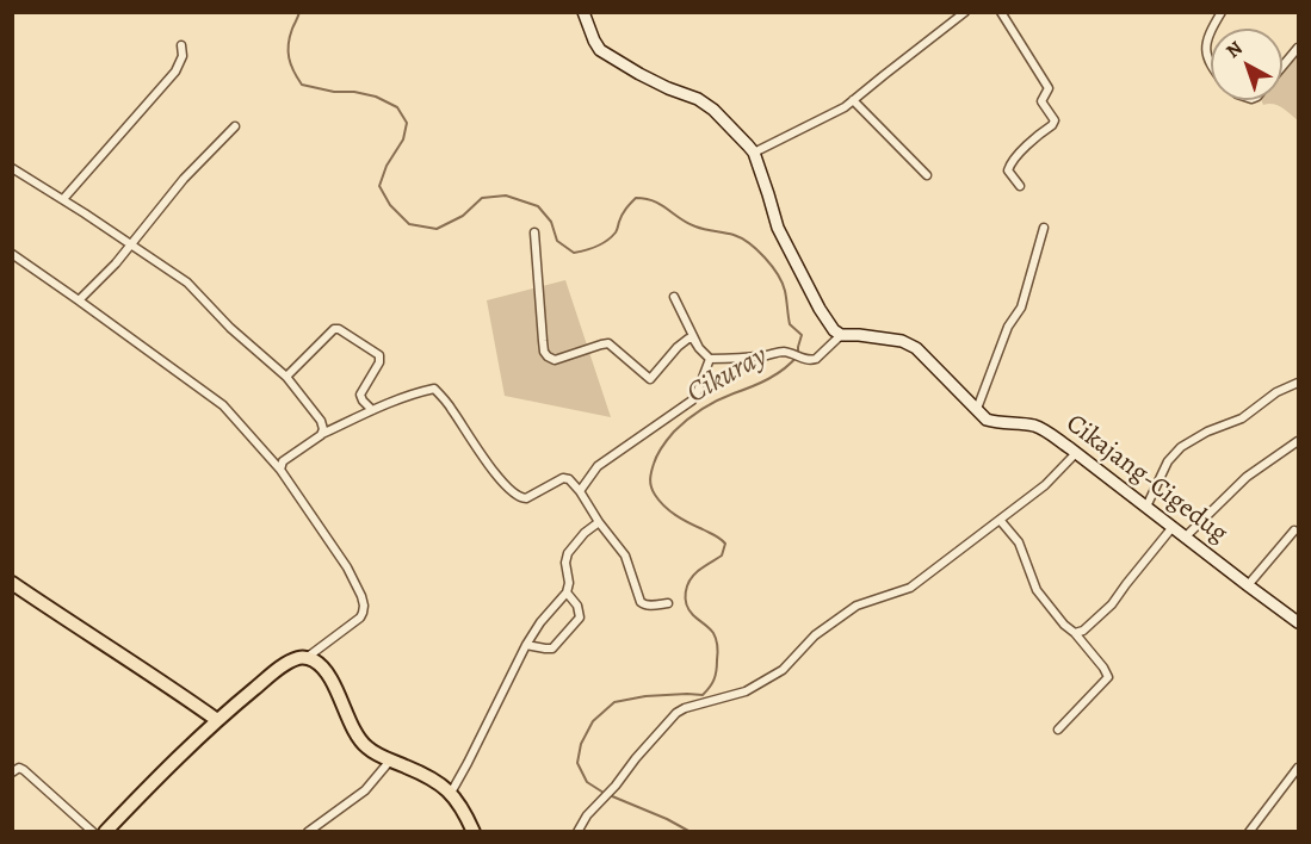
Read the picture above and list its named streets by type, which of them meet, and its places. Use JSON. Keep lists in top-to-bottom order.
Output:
{
  "streets": {
    "street": ["Cikajang-Cigedug"]
  },
  "water": ["Cikuray"],
  "north": "top left"
}
